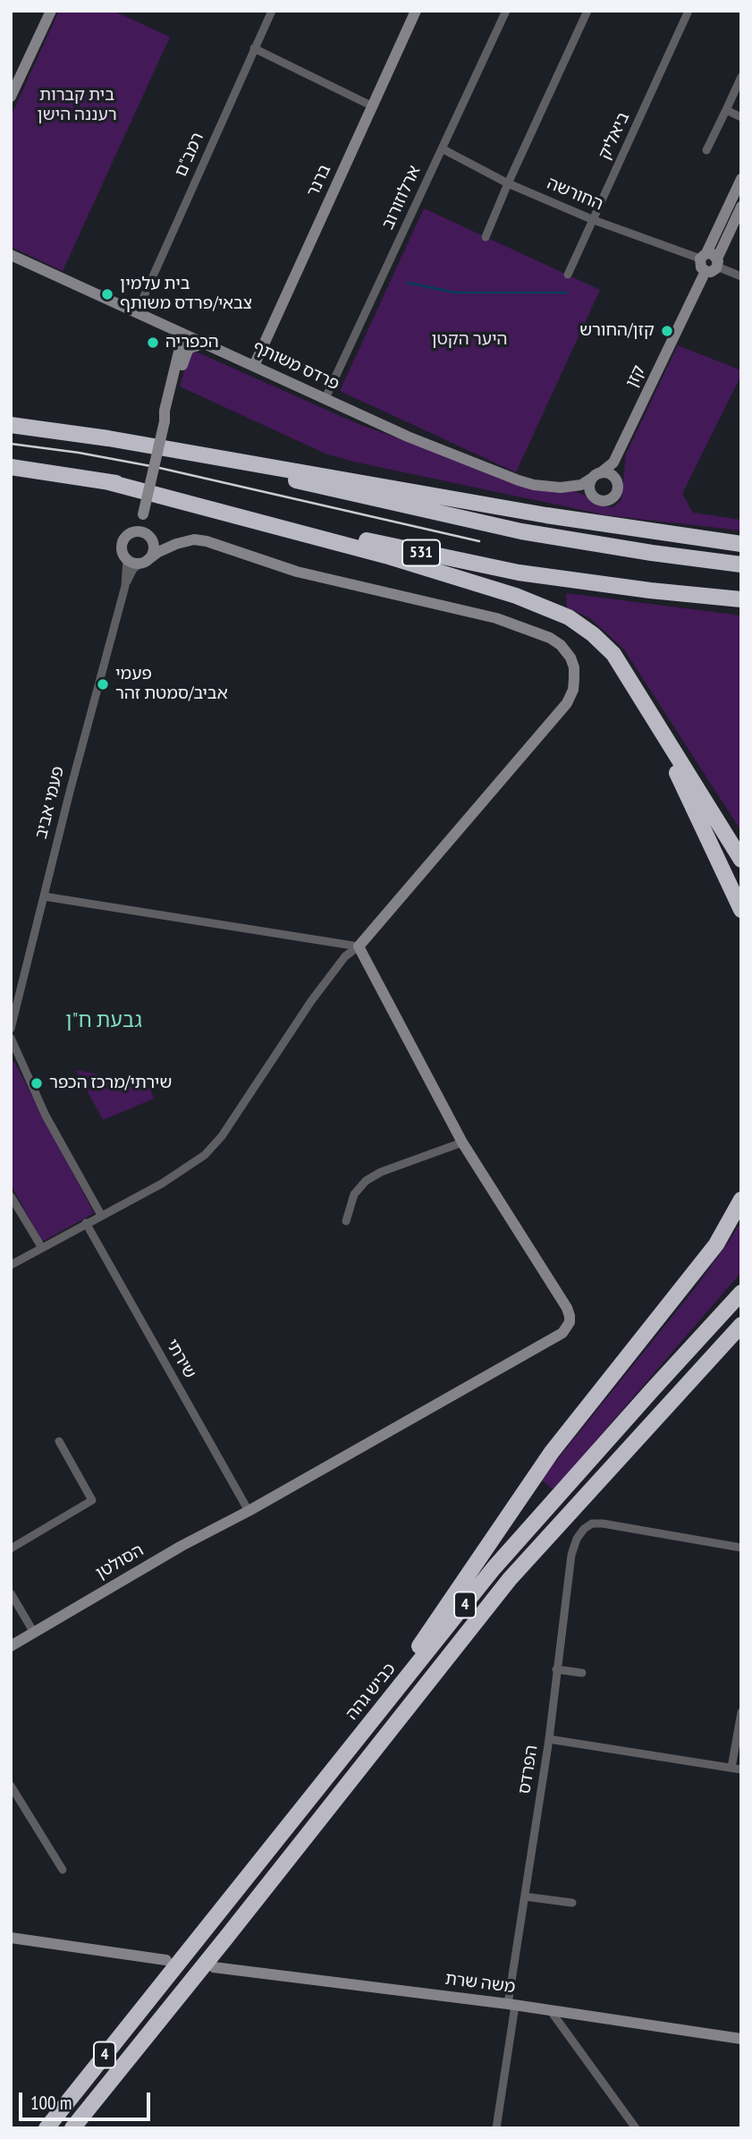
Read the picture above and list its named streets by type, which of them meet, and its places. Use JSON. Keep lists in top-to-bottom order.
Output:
{
  "streets": {
    "highway": ["531", "4", "כביש גהה"],
    "street": [
      "ביאליק",
      "רמב\"ם",
      "ברנר",
      "החורשה",
      "ארלוזורוב",
      "פרדס משותף",
      "קזן",
      "פעמי אביב",
      "שירתי",
      "הסולטן",
      "הפרדס",
      "משה שרת"
    ]
  },
  "crossings": [
    ["ביאליק", "החורשה"],
    ["רמב\"ם", "פרדס משותף"],
    ["ברנר", "פרדס משותף"],
    ["החורשה", "ארלוזורוב"],
    ["החורשה", "קזן"],
    ["ארלוזורוב", "פרדס משותף"],
    ["פרדס משותף", "קזן"],
    ["שירתי", "הסולטן"],
    ["הפרדס", "משה שרת"]
  ],
  "districts": ["גבעת ח\"ן"],
  "parks": ["בית קברות רעננה הישן", "היער הקטן"],
  "places": [
    "בית עלמין צבאי/פרדס משותף",
    "קזן/החורש",
    "הכפריה",
    "פעמי אביב/סמטת זהר",
    "שירתי/מרכז הכפר"
  ],
  "scale_bar": "100 m"
}
